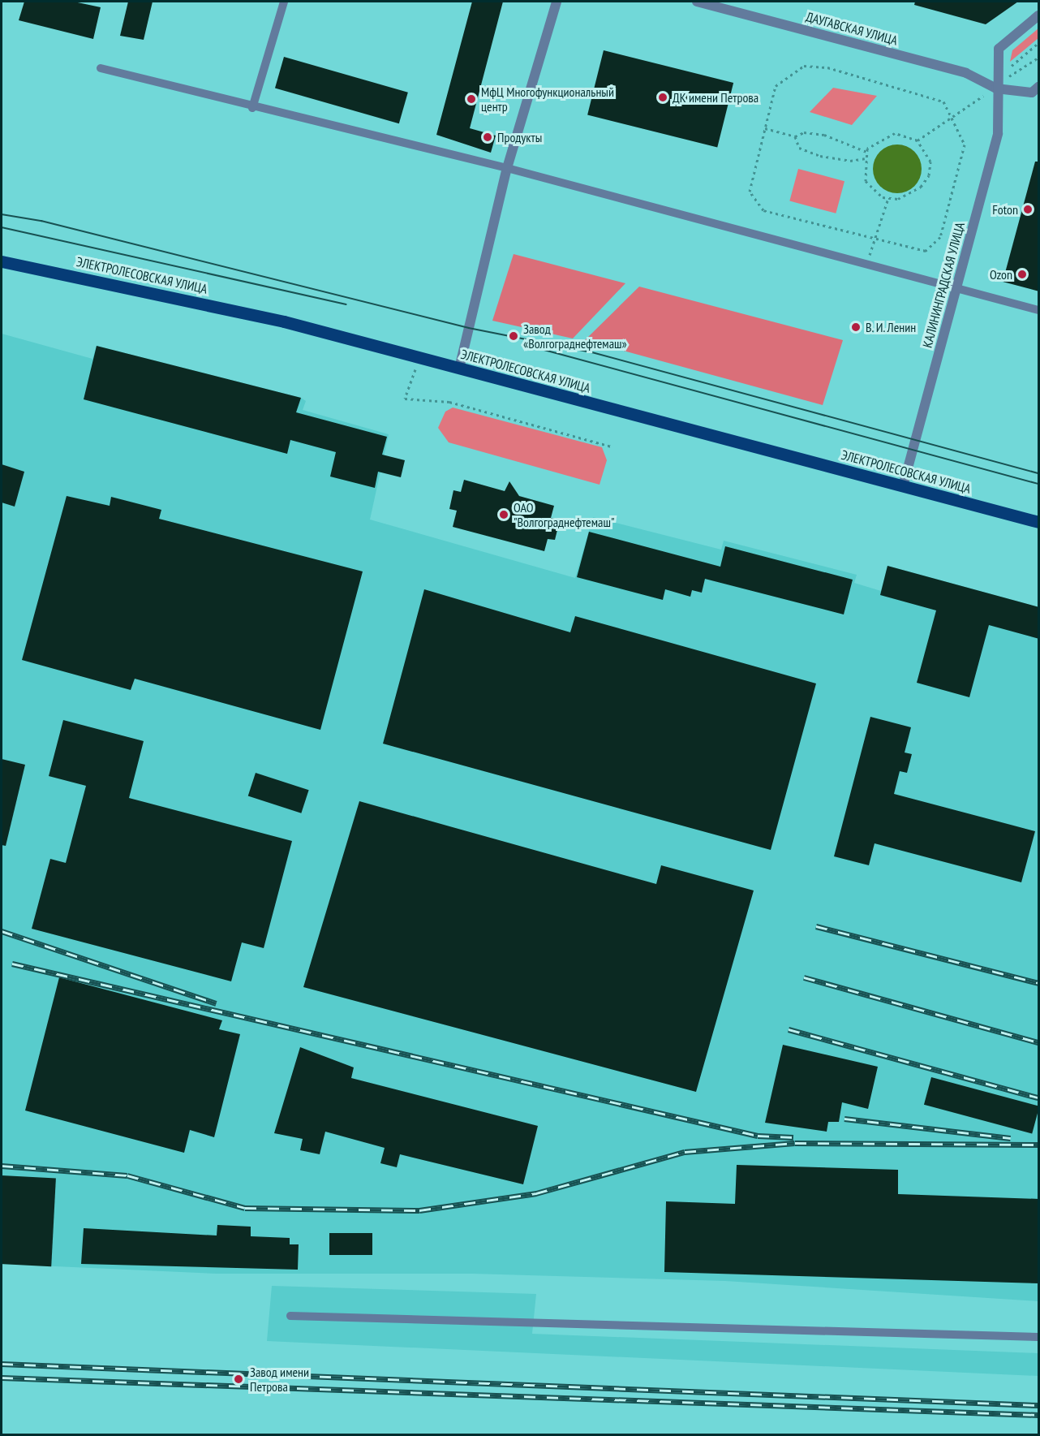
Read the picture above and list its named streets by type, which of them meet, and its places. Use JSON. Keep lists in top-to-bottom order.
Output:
{
  "streets": {
    "main road": ["ЭЛЕКТРОЛЕСОВСКАЯ УЛИЦА"],
    "street": ["ДАУГАВСКАЯ УЛИЦА", "КАЛИНИНГРАДСКАЯ УЛИЦА"]
  },
  "crossings": [
    ["ДАУГАВСКАЯ УЛИЦА", "КАЛИНИНГРАДСКАЯ УЛИЦА"],
    ["ЭЛЕКТРОЛЕСОВСКАЯ УЛИЦА", "КАЛИНИНГРАДСКАЯ УЛИЦА"]
  ],
  "places": [
    "ДК имени Петрова",
    "МфЦ Многофункциональный центр",
    "Продукты",
    "Foton",
    "Ozon",
    "В. И. Ленин",
    "Завод «Волгограднефтемаш»",
    "ОАО \"Волгограднефтемаш\"",
    "Завод имени Петрова"
  ]
}
